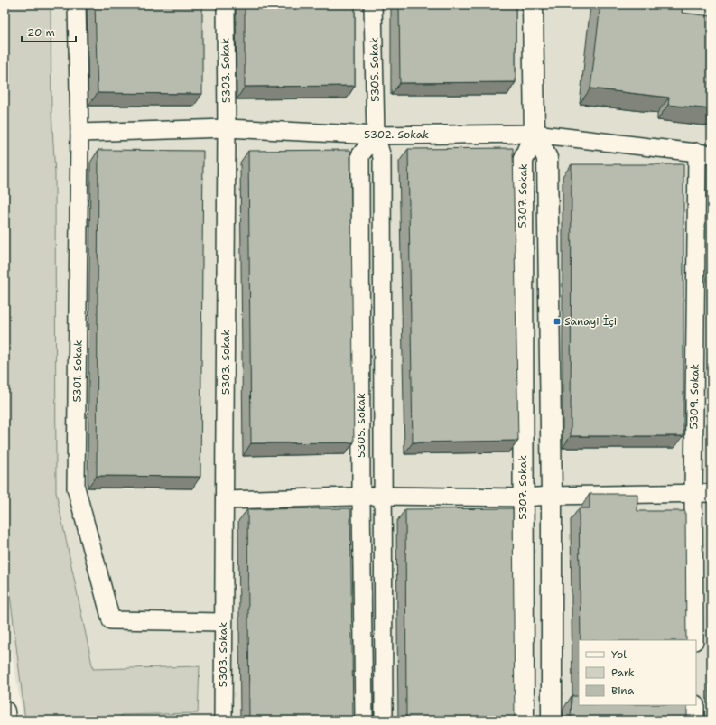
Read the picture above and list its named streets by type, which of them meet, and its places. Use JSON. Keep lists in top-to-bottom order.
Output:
{
  "streets": {
    "main road": ["5307. Sokak"],
    "street": [
      "5305. Sokak",
      "5303. Sokak",
      "5302. Sokak",
      "5301. Sokak",
      "5309. Sokak"
    ]
  },
  "crossings": [
    ["5305. Sokak", "5302. Sokak"],
    ["5303. Sokak", "5302. Sokak"],
    ["5303. Sokak", "5301. Sokak"],
    ["5302. Sokak", "5307. Sokak"],
    ["5302. Sokak", "5301. Sokak"],
    ["5302. Sokak", "5309. Sokak"]
  ],
  "places": {
    "transit": ["Sanayi İçi"]
  },
  "legend": ["Yol", "Park", "Bina"],
  "scale_bar": "20 m"
}
